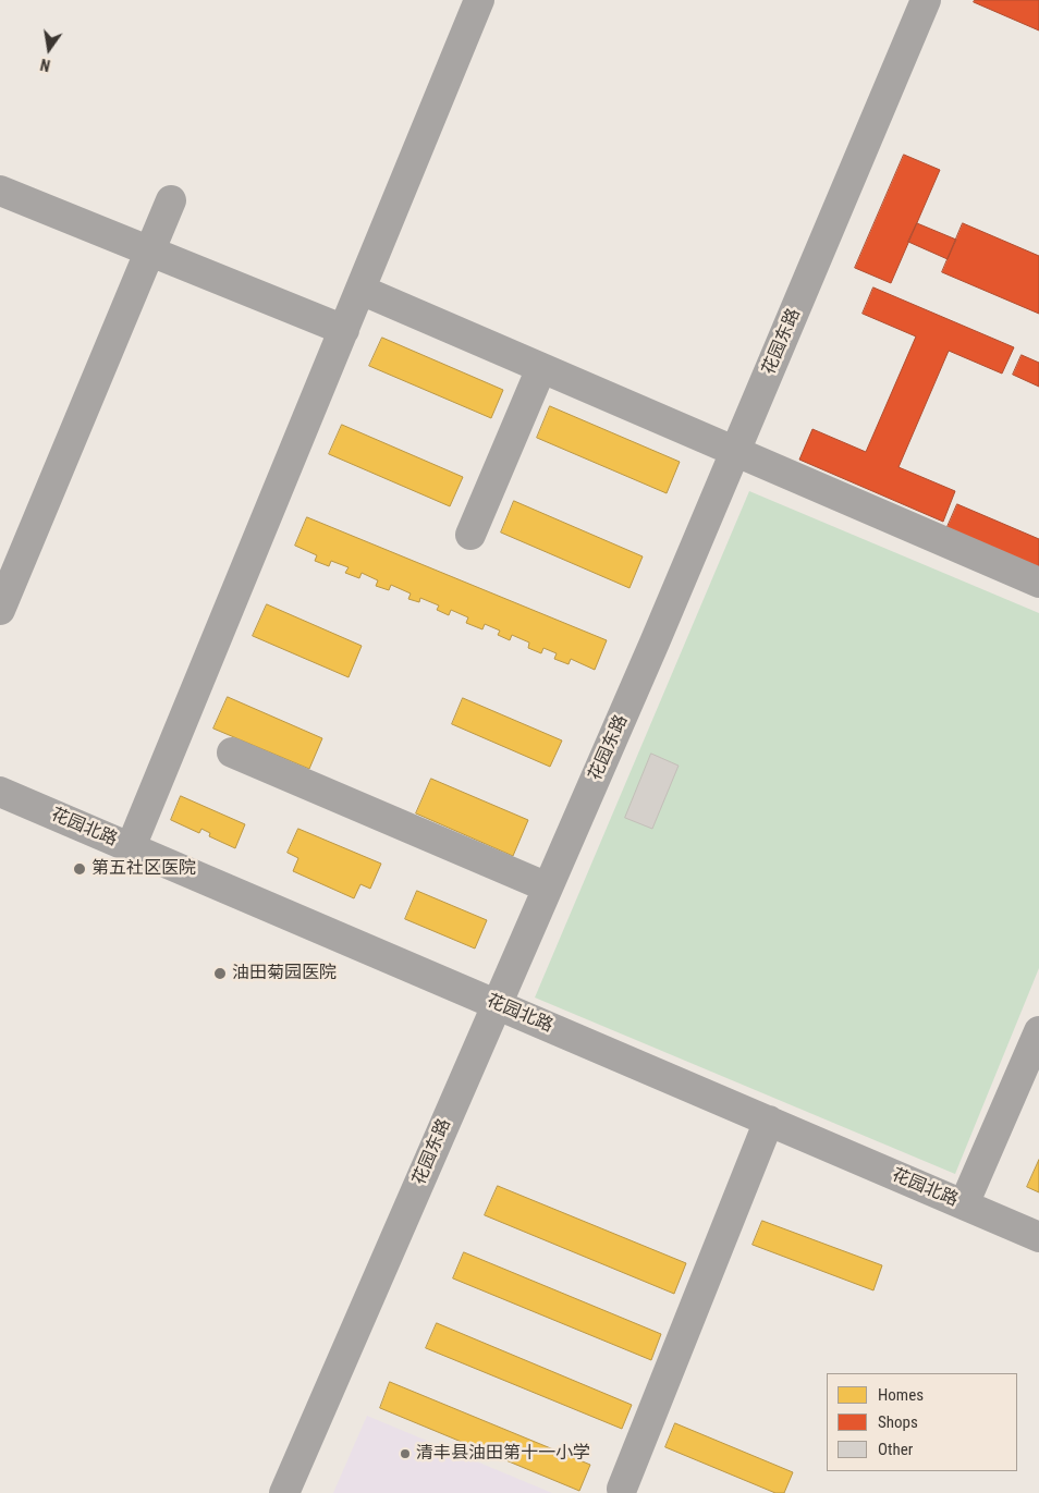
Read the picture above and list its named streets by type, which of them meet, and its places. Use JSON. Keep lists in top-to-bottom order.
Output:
{
  "streets": {
    "street": ["花园东路", "花园北路"]
  },
  "crossings": [
    ["花园东路", "花园北路"]
  ],
  "places": ["第五社区医院", "油田菊园医院", "清丰县油田第十一小学"],
  "legend": ["Homes", "Shops", "Other"],
  "north": "bottom"
}
